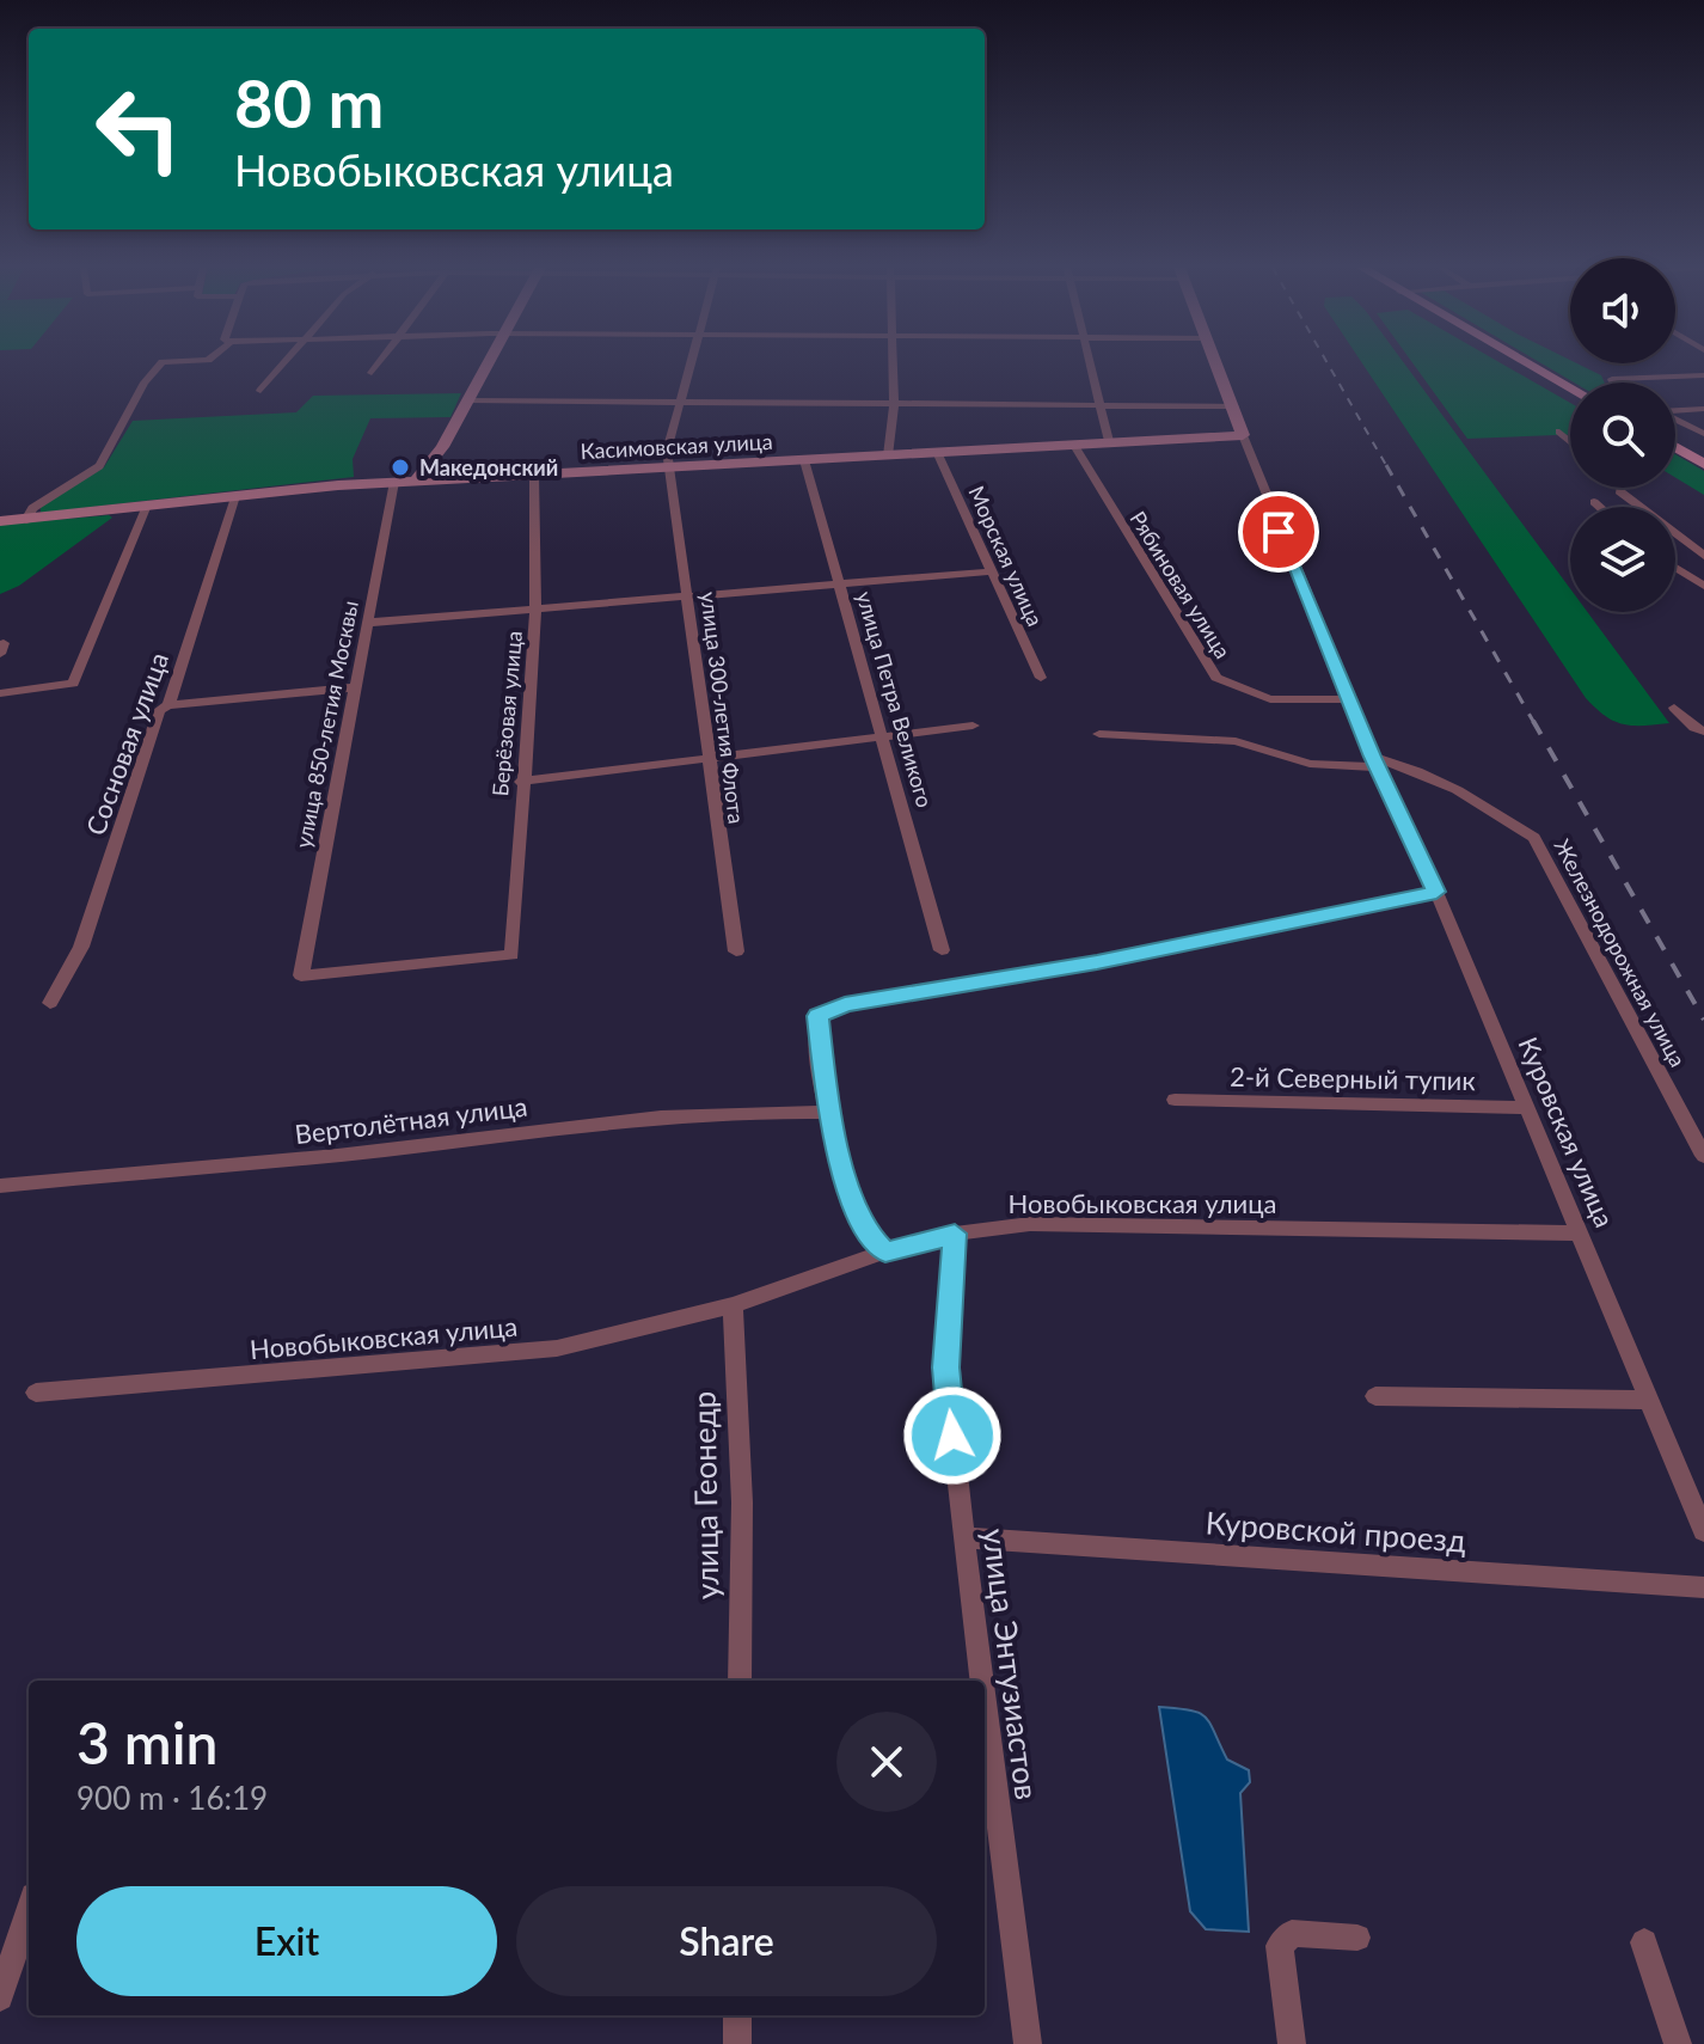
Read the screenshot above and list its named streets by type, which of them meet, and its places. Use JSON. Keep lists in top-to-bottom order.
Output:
{
  "streets": {
    "main road": ["Касимовская улица"],
    "street": [
      "Морская улица",
      "Рябиновая улица",
      "улица Петра Великого",
      "улица 300-летия Флота",
      "Берёзовая улица",
      "улица 850-летия Москвы",
      "Сосновая улица",
      "Железнодорожная улица",
      "2-й Северный тупик",
      "Вертолётная улица",
      "Куровская улица",
      "Новобыковская улица",
      "улица Геонедр",
      "Куровской проезд",
      "улица Энтузиастов"
    ]
  },
  "crossings": [
    ["Касимовская улица", "Морская улица"],
    ["Касимовская улица", "Рябиновая улица"],
    ["Касимовская улица", "улица Петра Великого"],
    ["Касимовская улица", "улица 300-летия Флота"],
    ["Касимовская улица", "Берёзовая улица"],
    ["Касимовская улица", "улица 850-летия Москвы"],
    ["Касимовская улица", "Сосновая улица"],
    ["Берёзовая улица", "улица 850-летия Москвы"],
    ["Железнодорожная улица", "Куровская улица"],
    ["2-й Северный тупик", "Куровская улица"],
    ["Куровская улица", "Новобыковская улица"],
    ["Новобыковская улица", "улица Геонедр"],
    ["Новобыковская улица", "улица Энтузиастов"],
    ["Куровской проезд", "улица Энтузиастов"]
  ],
  "places": ["Македонский"],
  "page": {
    "turn": ["80 m", "Новобыковская улица"],
    "heading": ["3 min", "900 m · 16:19"],
    "buttons": ["Exit", "Share"]
  }
}
